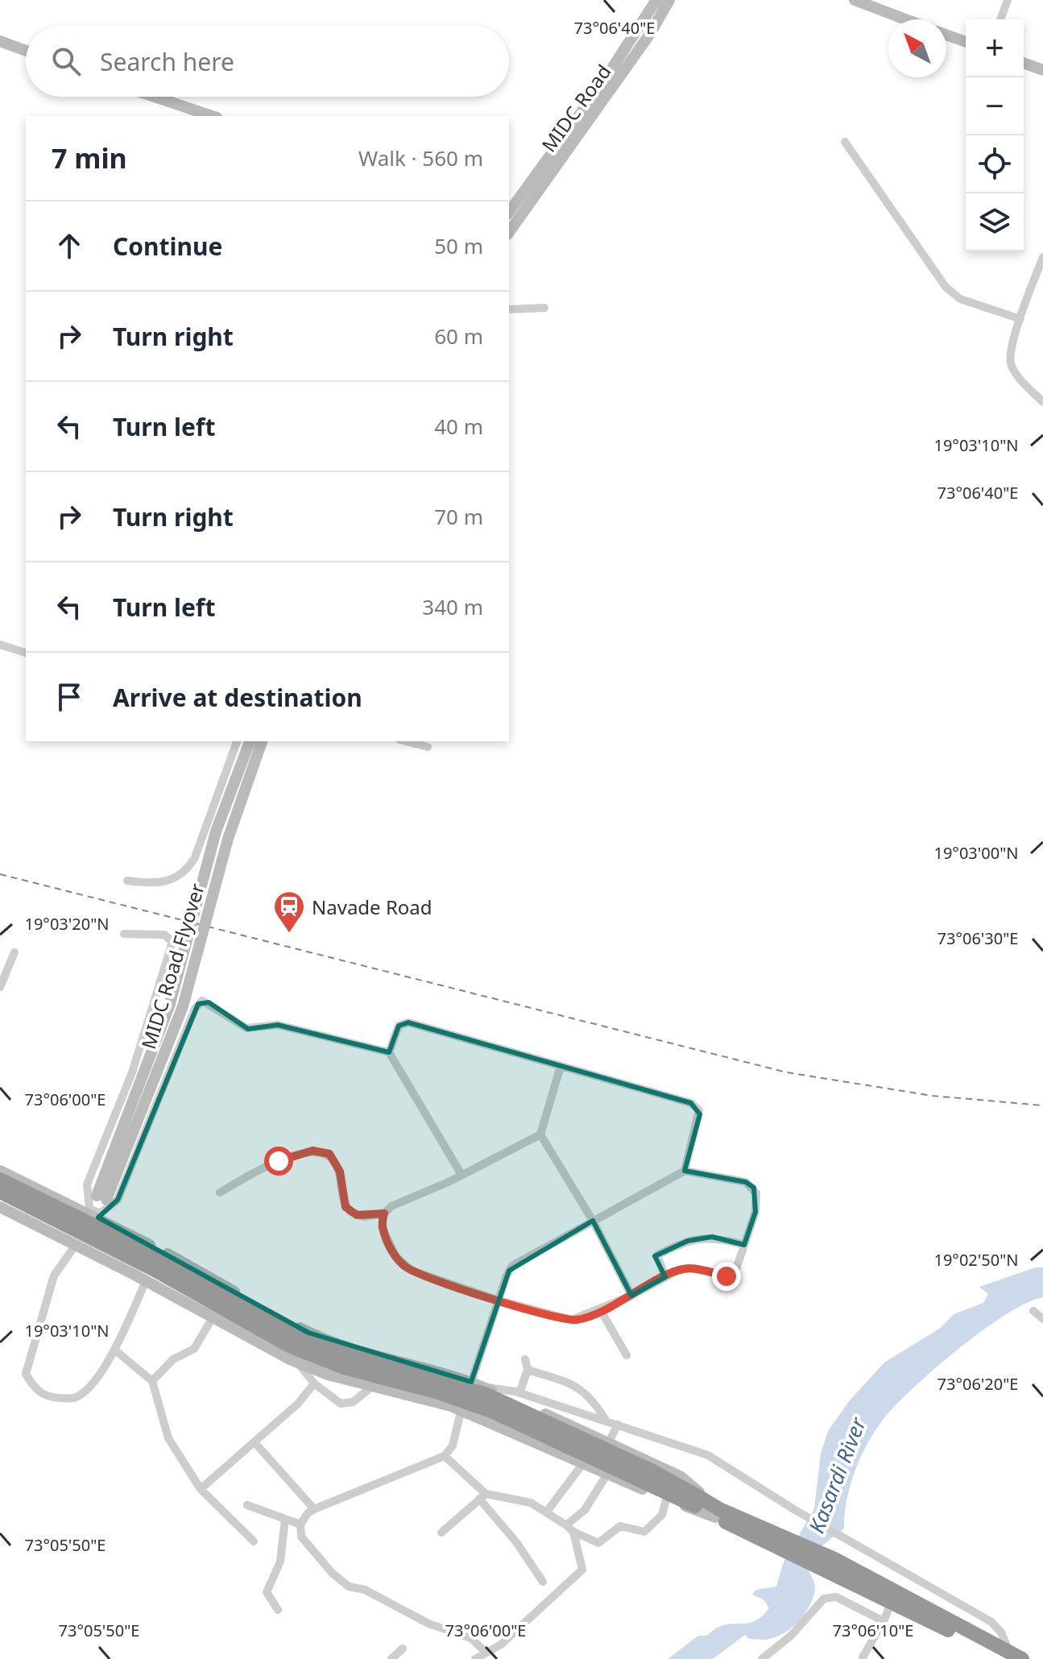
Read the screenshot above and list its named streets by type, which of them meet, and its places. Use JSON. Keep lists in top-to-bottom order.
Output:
{
  "streets": {
    "main road": ["MIDC Road", "MIDC Road Flyover"]
  },
  "water": ["Kasardi River"],
  "places": {
    "station": ["Navade Road"]
  },
  "north": "top left",
  "page": {
    "map_buttons": ["+", "−"],
    "search": "Search here",
    "heading": ["7 min", "Walk · 560 m"],
    "list": [
      ["Continue", "50 m"],
      ["Turn right", "60 m"],
      ["Turn left", "40 m"],
      ["Turn right", "70 m"],
      ["Turn left", "340 m"],
      "Arrive at destination"
    ]
  },
  "coordinates": [
    "73°06'40\"E",
    "19°03'10\"N",
    "19°03'00\"N",
    "19°03'20\"N",
    "73°06'30\"E",
    "73°06'00\"E",
    "19°02'50\"N",
    "73°06'20\"E",
    "73°05'50\"E",
    "73°06'10\"E"
  ]
}
